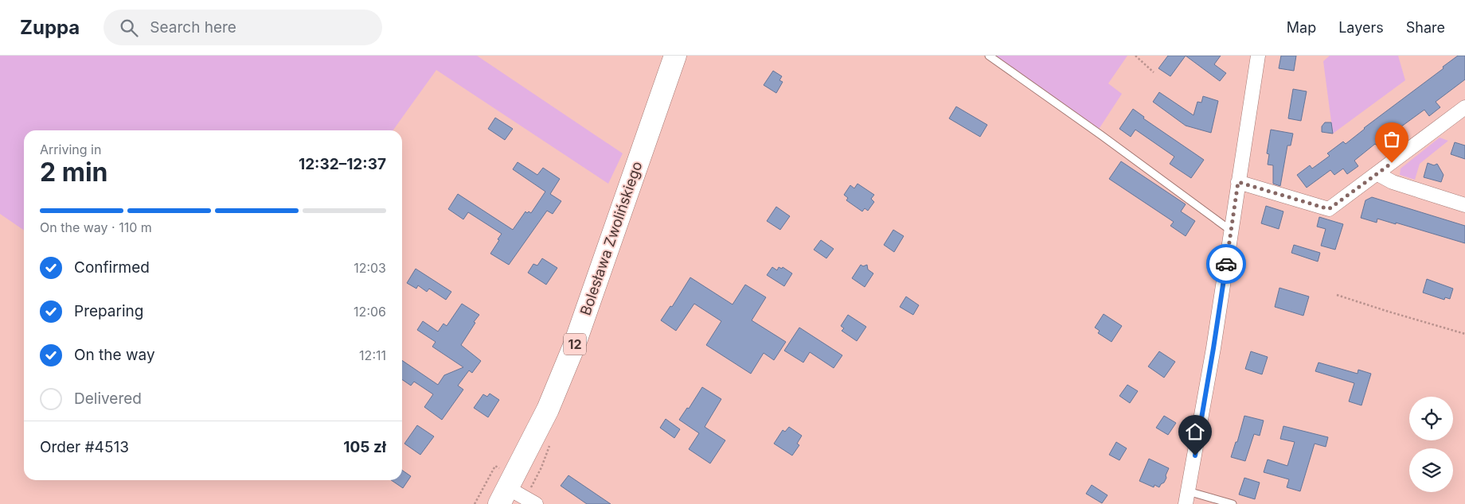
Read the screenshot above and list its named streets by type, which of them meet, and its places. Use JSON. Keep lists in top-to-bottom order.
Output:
{
  "streets": {
    "main road": ["Bolesława Zwolińskiego", "12"]
  },
  "page": {
    "header": "Zuppa",
    "search": "Search here",
    "nav": ["Map", "Layers", "Share"],
    "heading": ["2 min", "Arriving in", "12:32–12:37"],
    "panel": ["Order #4513", "105 zł"],
    "bar": "On the way · 110 m",
    "list": [
      ["Confirmed", "12:03"],
      ["Preparing", "12:06"],
      ["On the way", "12:11"],
      "Delivered"
    ]
  }
}
